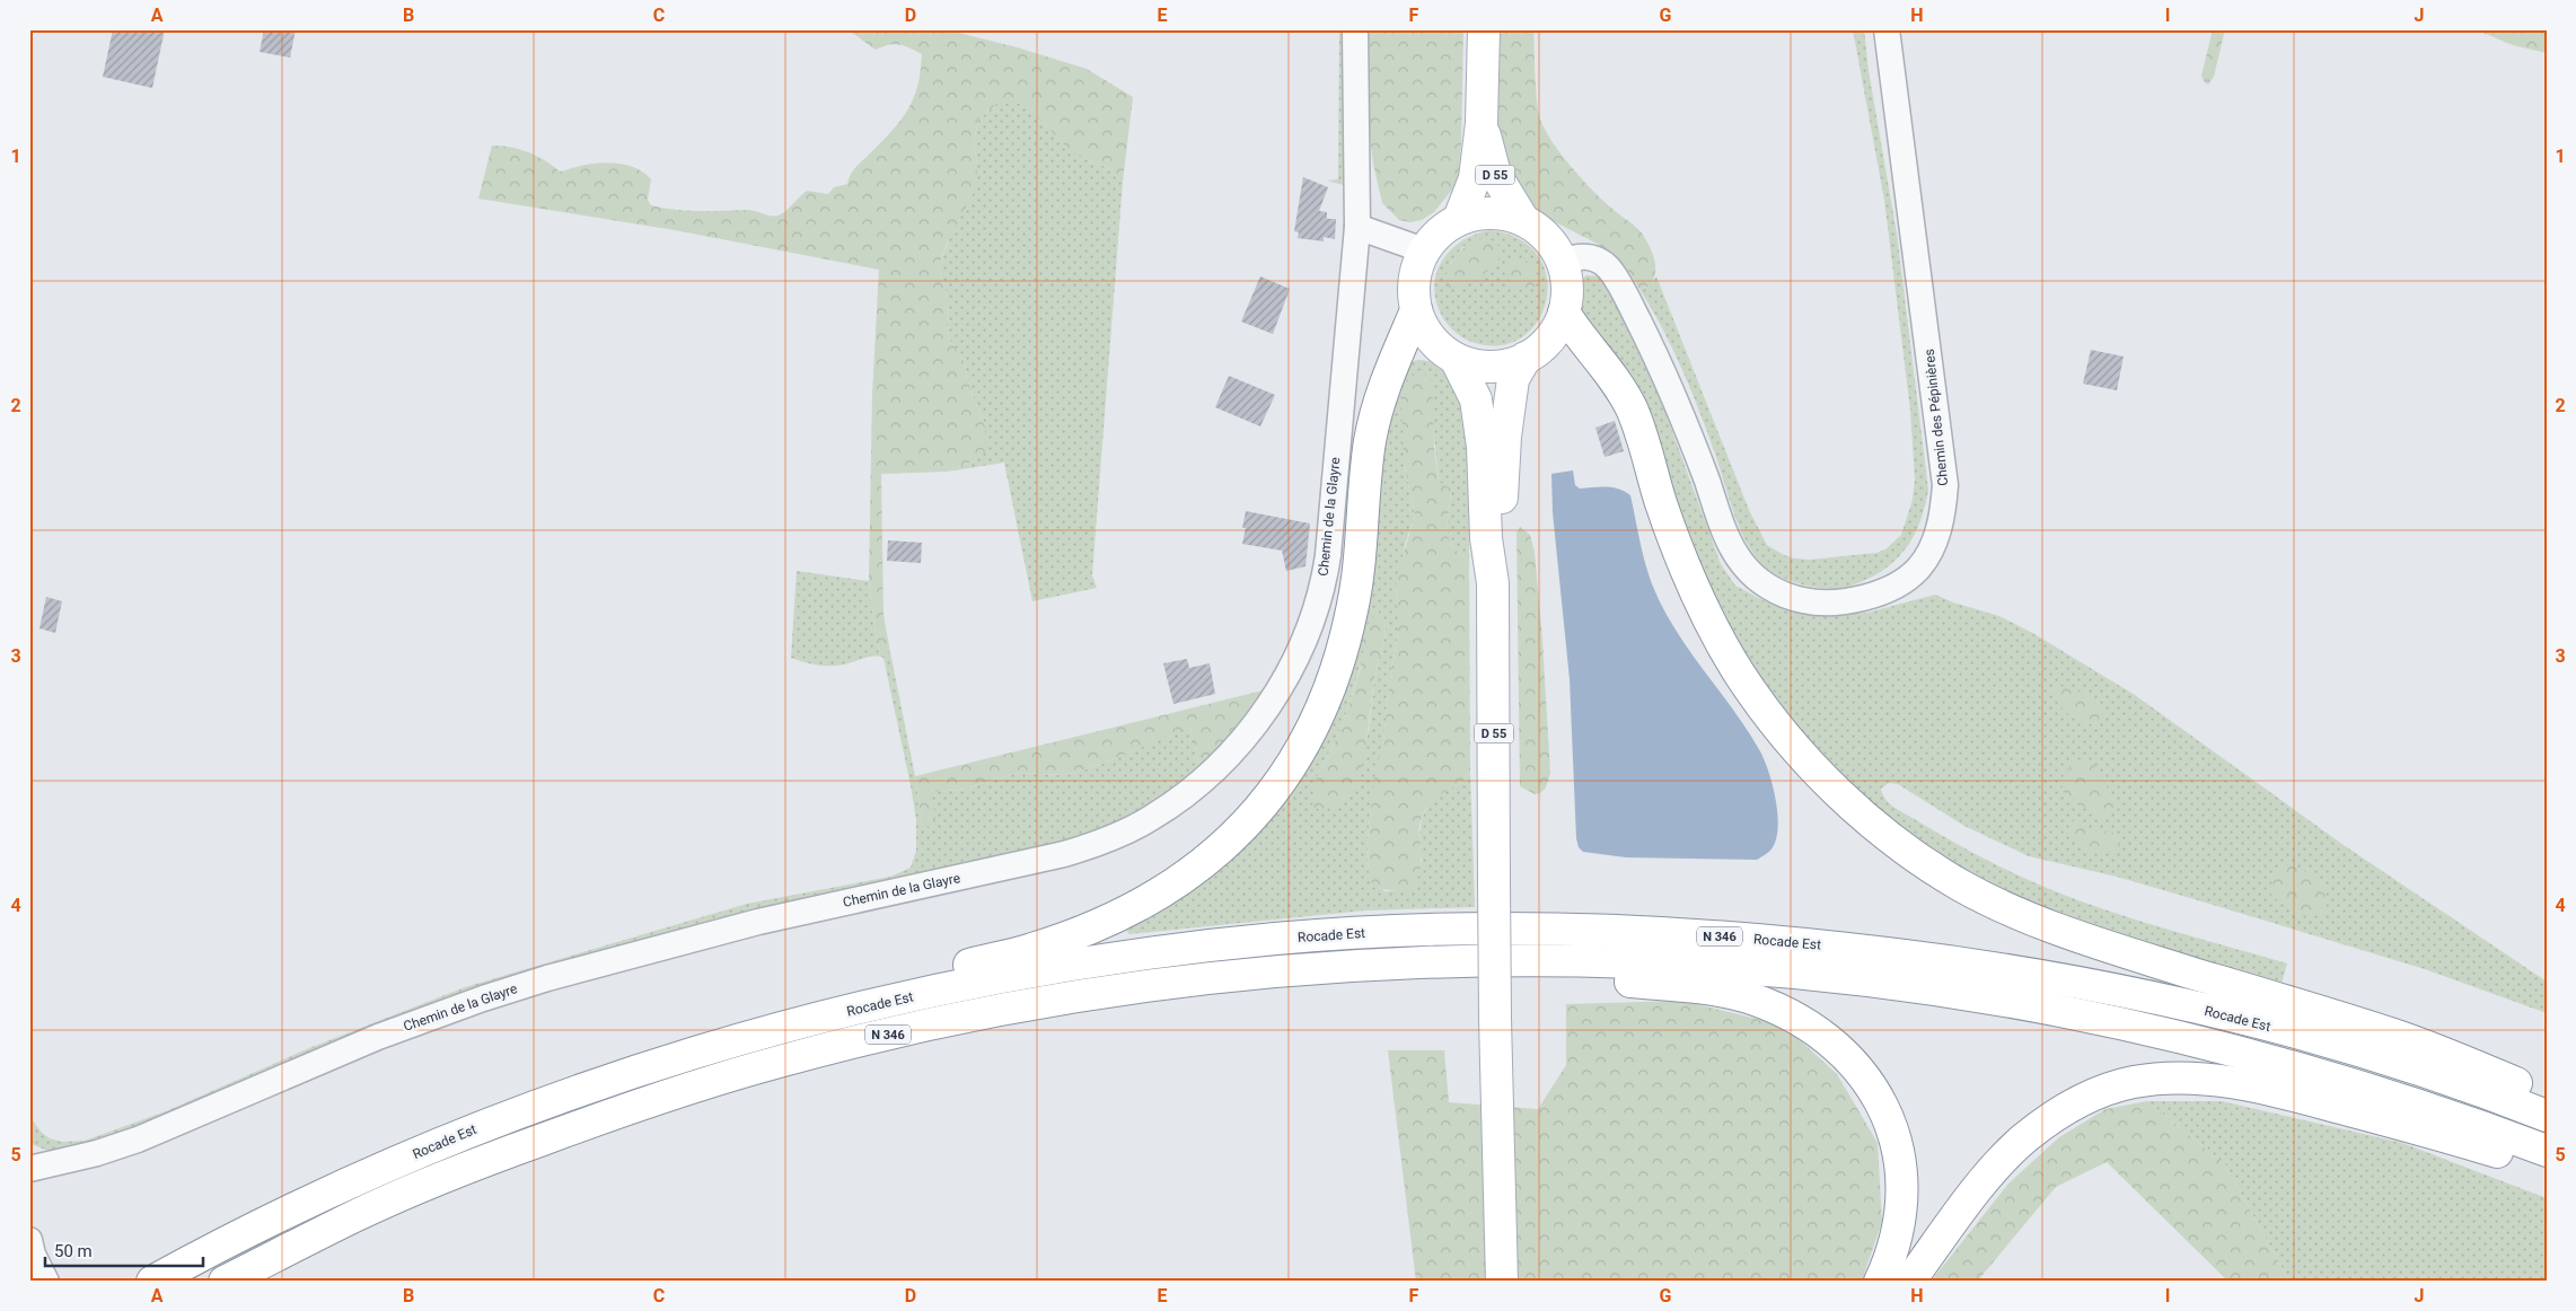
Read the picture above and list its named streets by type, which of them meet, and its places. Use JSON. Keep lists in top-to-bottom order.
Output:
{
  "streets": {
    "main road": ["D 55", "Rocade Est", "N 346"],
    "street": ["Chemin des Pépinières", "Chemin de la Glayre"]
  },
  "crossings": [
    ["D 55", "Chemin des Pépinières"]
  ],
  "scale_bar": "50 m",
  "grid": {
    "columns": [
      "A",
      "B",
      "C",
      "D",
      "E",
      "F",
      "G",
      "H",
      "I",
      "J"
    ],
    "rows": [
      "1",
      "2",
      "3",
      "4",
      "5"
    ]
  }
}
